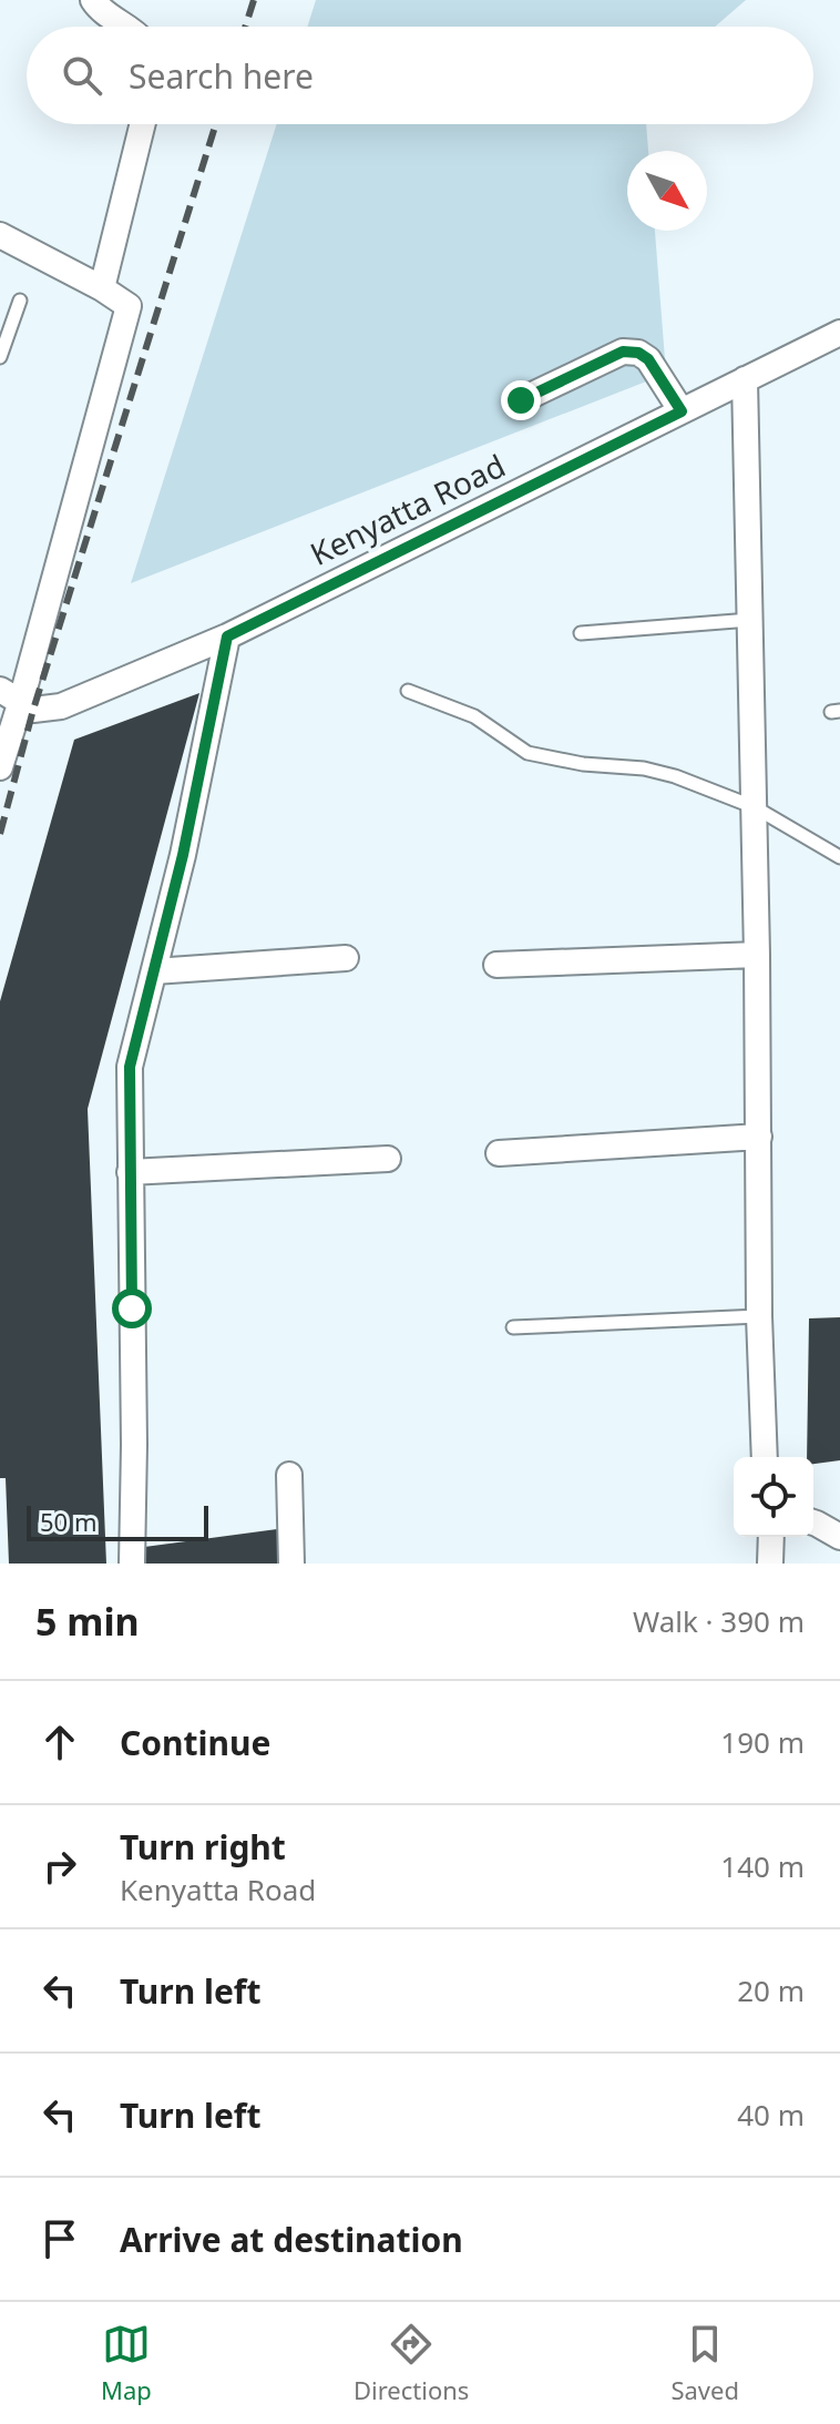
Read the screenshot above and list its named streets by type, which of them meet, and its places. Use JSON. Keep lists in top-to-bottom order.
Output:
{
  "streets": {
    "street": ["Kenyatta Road"]
  },
  "scale_bar": "50 m",
  "north": "bottom right",
  "page": {
    "search": "Search here",
    "scale": "50 m",
    "heading": ["5 min", "Walk · 390 m"],
    "list": [
      ["Continue", "190 m"],
      ["Turn right", "Kenyatta Road", "140 m"],
      ["Turn left", "20 m"],
      ["Turn left", "40 m"],
      "Arrive at destination"
    ],
    "nav": ["Map", "Directions", "Saved"]
  }
}
